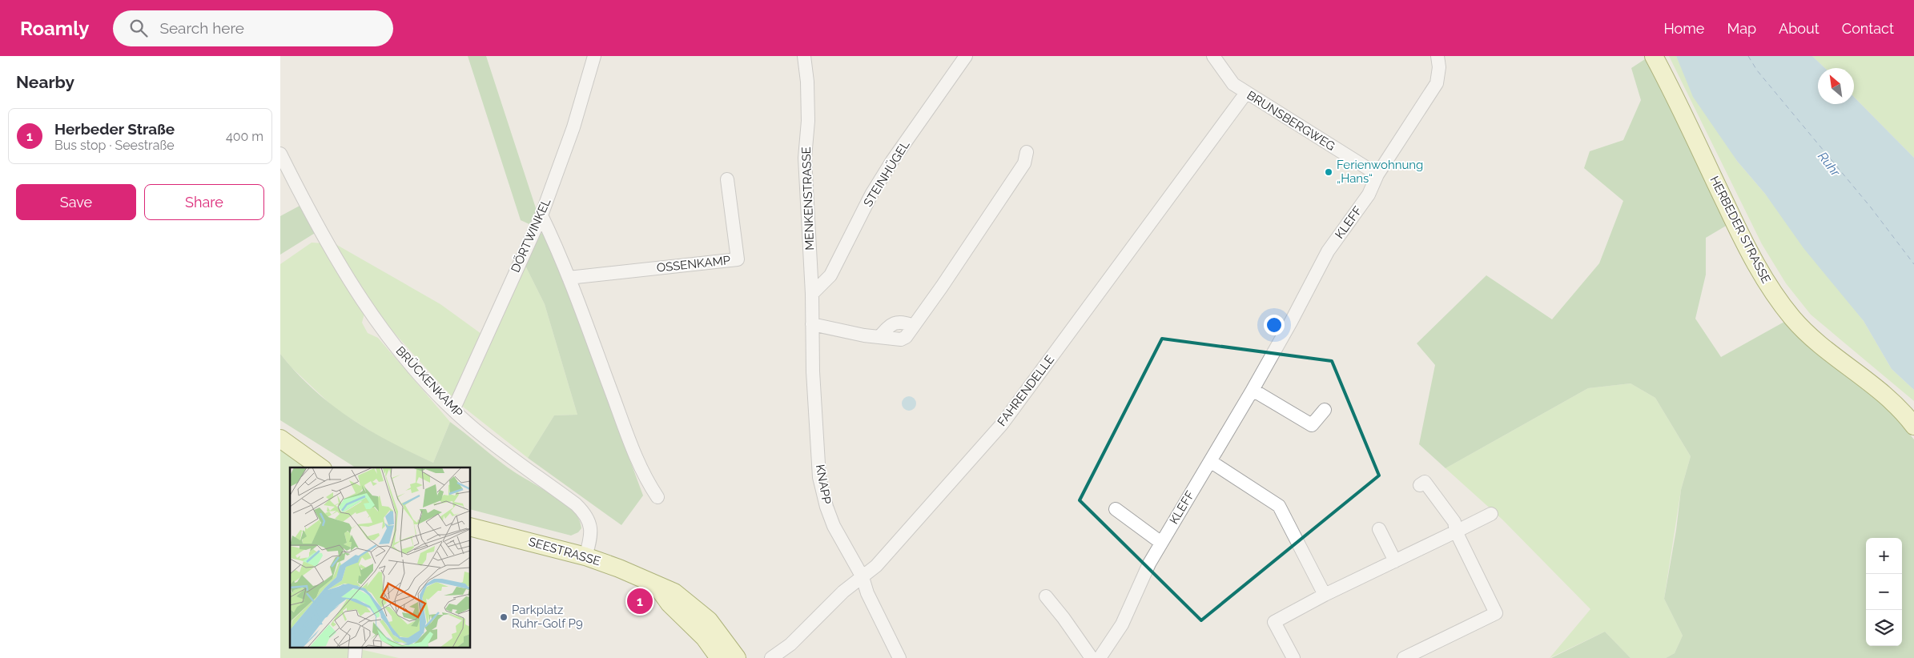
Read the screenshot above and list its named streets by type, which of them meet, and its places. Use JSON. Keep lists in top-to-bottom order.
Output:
{
  "streets": {
    "main road": ["HERBEDER STRASSE", "SEESTRASSE"],
    "street": [
      "BRUNSBERGWEG",
      "STEINHÜGEL",
      "MENKENSTRASSE",
      "KLEFF",
      "DÖRTWINKEL",
      "OSSENKAMP",
      "BRÜCKENKAMP",
      "FAHRENDELLE",
      "KNAPP"
    ]
  },
  "crossings": [
    ["BRUNSBERGWEG", "KLEFF"],
    ["BRUNSBERGWEG", "FAHRENDELLE"],
    ["STEINHÜGEL", "MENKENSTRASSE"],
    ["STEINHÜGEL", "KNAPP"],
    ["MENKENSTRASSE", "KNAPP"],
    ["DÖRTWINKEL", "BRÜCKENKAMP"],
    ["BRÜCKENKAMP", "SEESTRASSE"],
    ["FAHRENDELLE", "KNAPP"]
  ],
  "water": ["Ruhr"],
  "places": ["Ferienwohnung „Hans“", "Parkplatz Ruhr-Golf P9"],
  "north": "top left",
  "page": {
    "header": "Roamly",
    "search": "Search here",
    "nav": [
      "Home",
      "Map",
      "About",
      "Contact"
    ],
    "heading": "Nearby",
    "list": [
      {
        "mark": "1",
        "name": "Herbeder Straße",
        "note": "Bus stop · Seestraße",
        "value": "400 m"
      }
    ],
    "buttons": ["Save", "Share"],
    "map_buttons": ["+", "−"],
    "pins": "1"
  }
}
